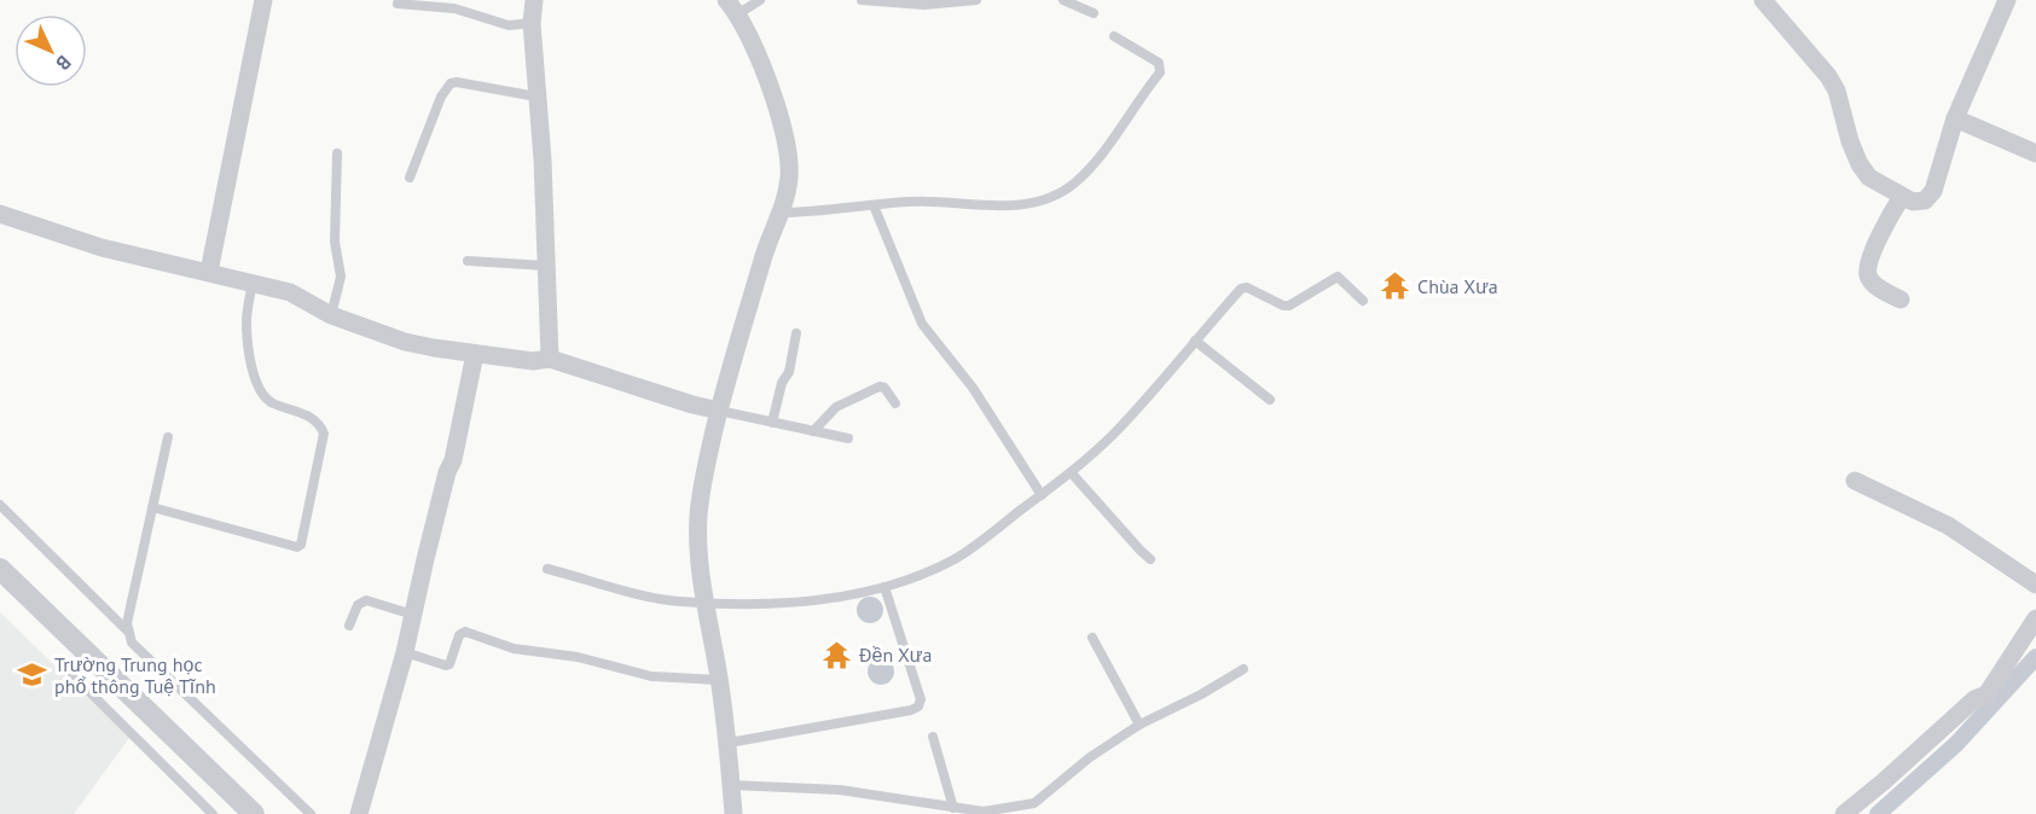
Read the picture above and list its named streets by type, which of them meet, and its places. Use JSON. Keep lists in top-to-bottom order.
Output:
{
  "places": {
    "temple": ["Chùa Xưa", "Đền Xưa"],
    "school or university": ["Trường Trung học phổ thông Tuệ Tĩnh"]
  },
  "north": "bottom right"
}
